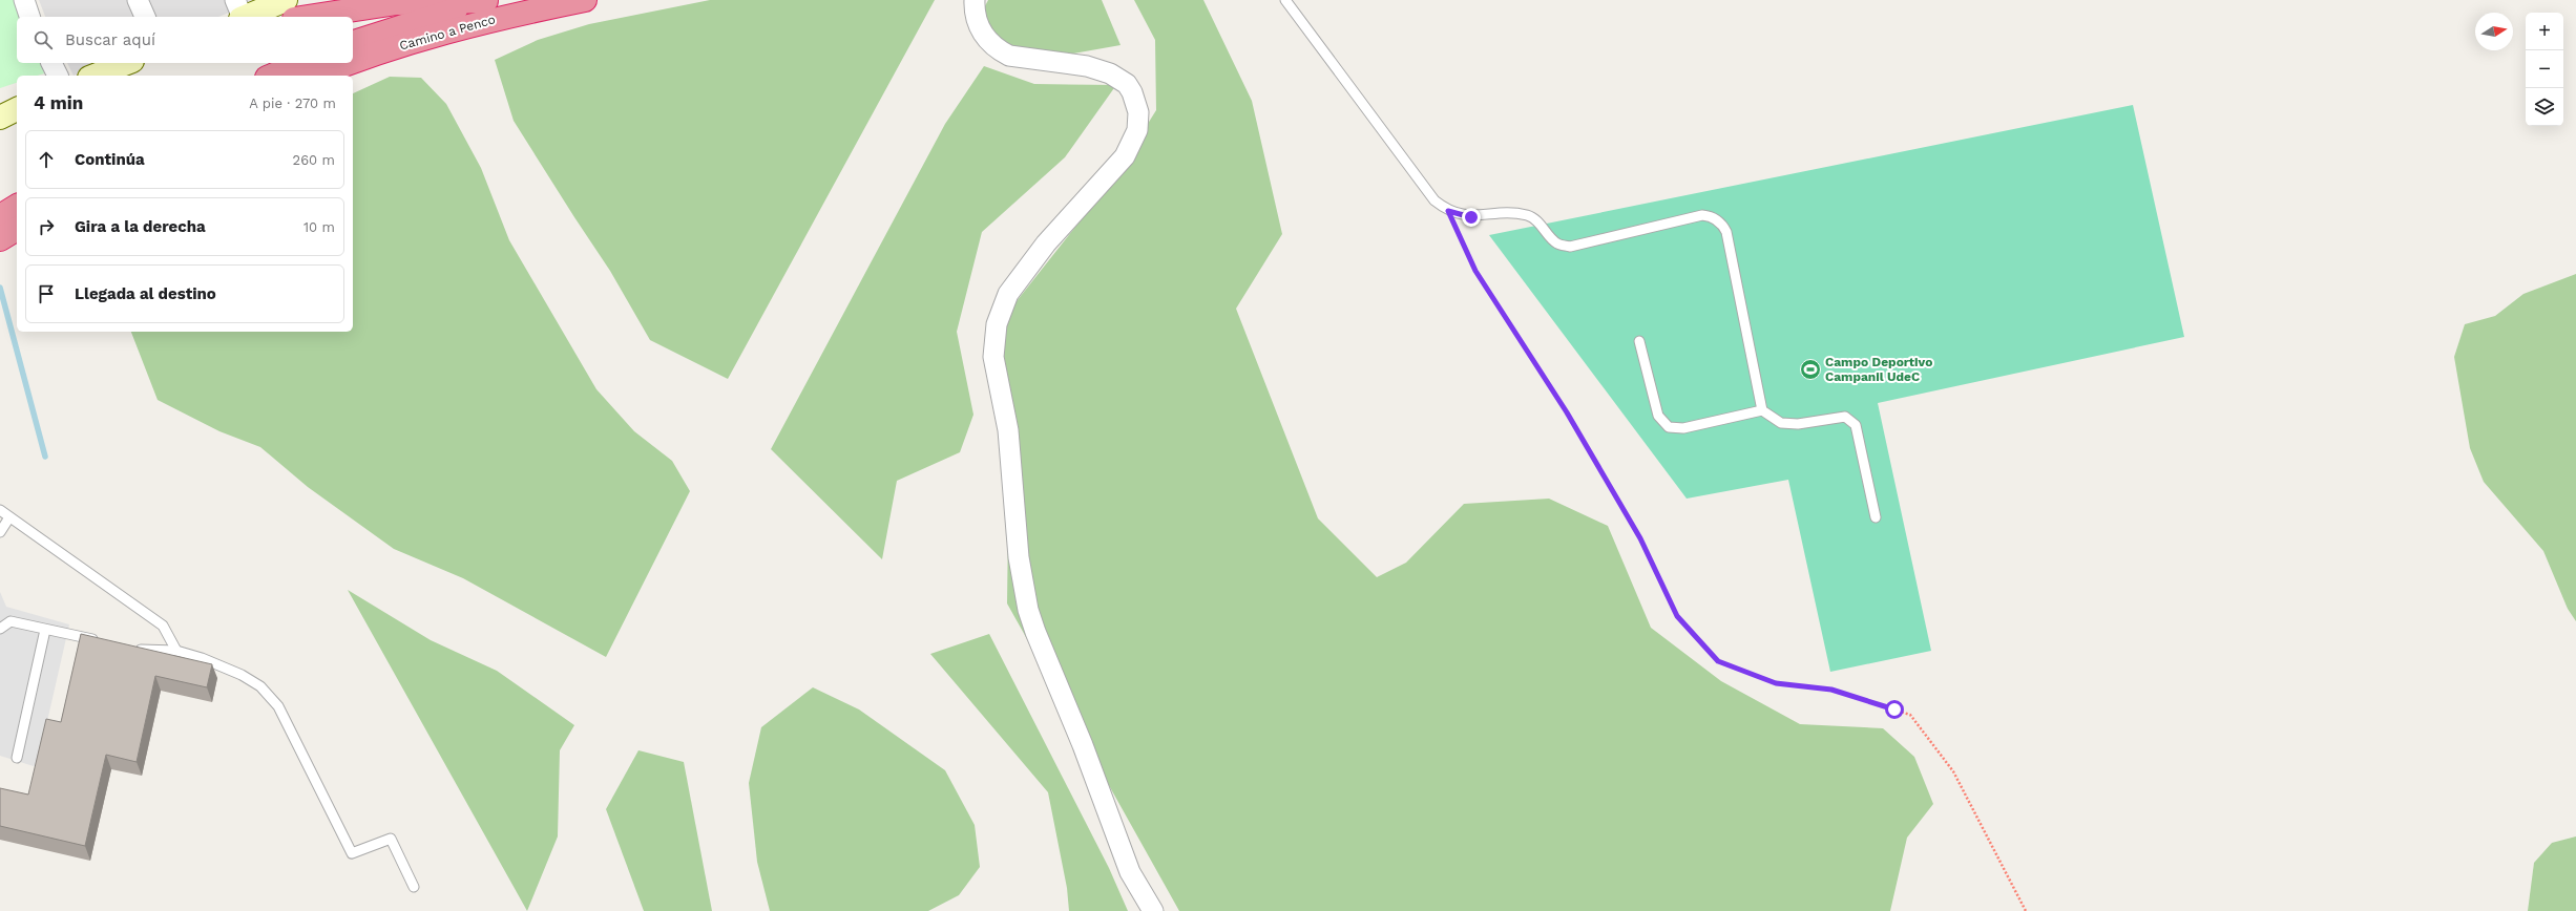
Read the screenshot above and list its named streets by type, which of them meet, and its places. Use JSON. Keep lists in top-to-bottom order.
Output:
{
  "streets": {
    "highway": ["Camino a Penco"]
  },
  "places": {
    "sports": ["Campo Deportivo Campanil UdeC"]
  },
  "north": "right",
  "page": {
    "map_buttons": ["+", "−"],
    "search": "Buscar aquí",
    "heading": ["4 min", "A pie · 270 m"],
    "list": [
      ["Continúa", "260 m"],
      ["Gira a la derecha", "10 m"],
      "Llegada al destino"
    ]
  }
}
